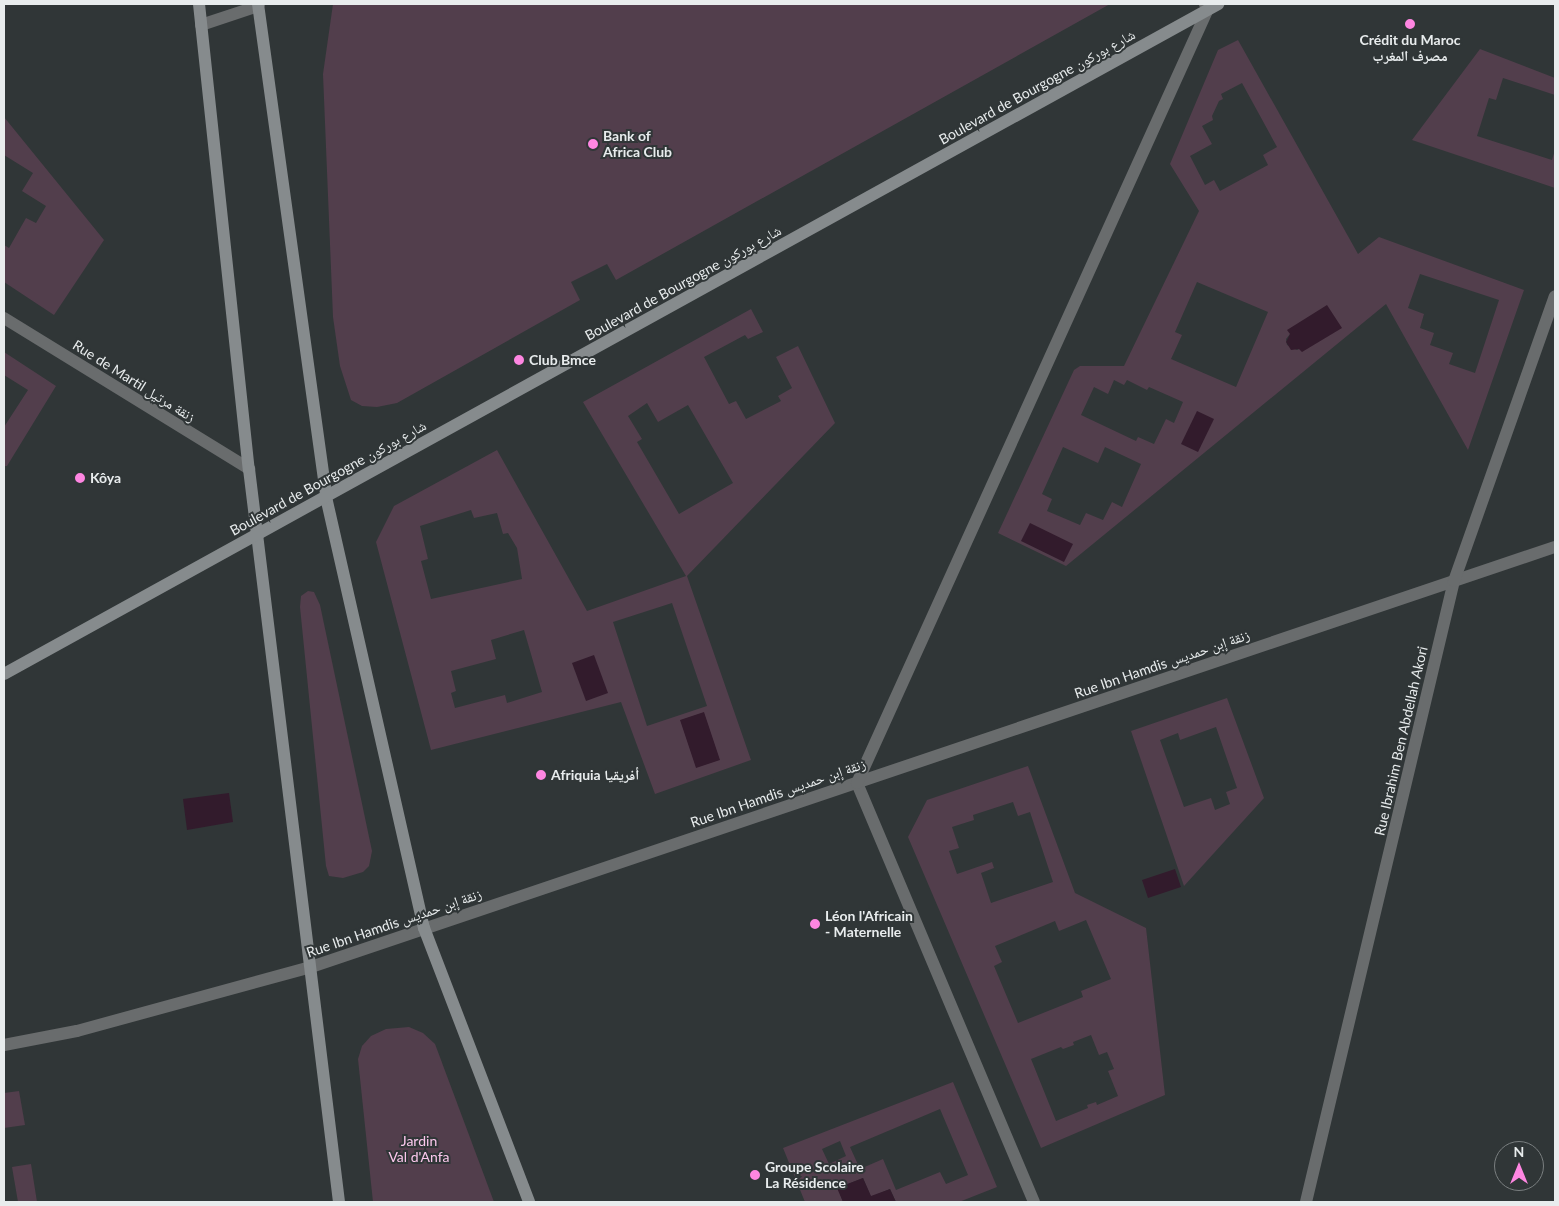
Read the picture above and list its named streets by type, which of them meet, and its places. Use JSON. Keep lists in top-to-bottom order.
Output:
{
  "streets": {
    "main road": ["Boulevard de Bourgogne شارع بوركون"],
    "street": ["Rue de Martil زنقة مرتيل", "Rue Ibn Hamdis زنقة إبن حمديس", "Rue Ibrahim Ben Abdellah Akori"]
  },
  "crossings": [
    ["Rue Ibn Hamdis زنقة إبن حمديس", "Rue Ibrahim Ben Abdellah Akori"]
  ],
  "parks": ["Jardin Val d'Anfa"],
  "places": [
    "Crédit du Maroc مصرف المغرب",
    "Bank of Africa Club",
    "Club Bmce",
    "Kôya",
    "Afriquia أفريقيا",
    "Léon l'Africain - Maternelle",
    "Groupe Scolaire La Résidence"
  ],
  "north": "top"
}
